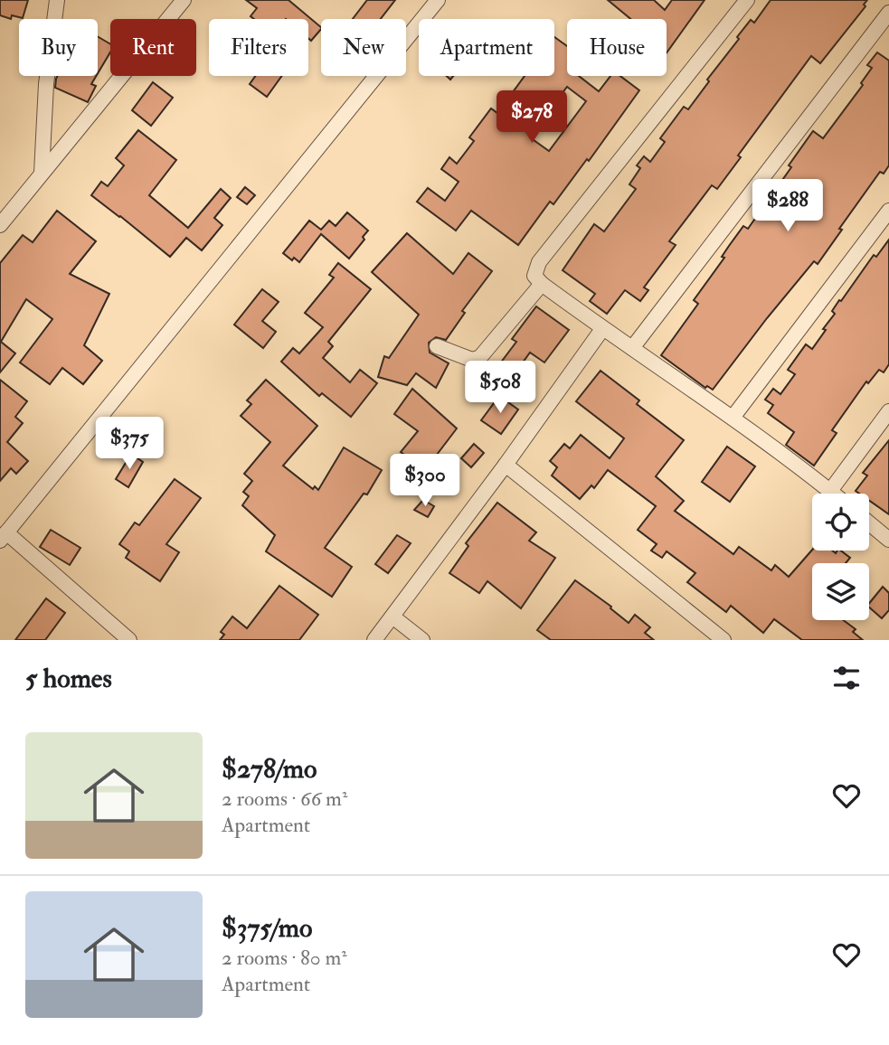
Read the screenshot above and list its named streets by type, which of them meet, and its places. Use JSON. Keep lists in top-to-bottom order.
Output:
{
  "page": {
    "chip": [
      "Buy",
      "Rent",
      "Filters",
      "New",
      "Apartment",
      "House"
    ],
    "price": [
      "$278",
      "$288",
      "$508",
      "$375",
      "$300"
    ],
    "heading": "5 homes",
    "list": [
      {
        "name": "$278/mo",
        "note": "2 rooms · 66 m² · Apartment"
      },
      {
        "name": "$375/mo",
        "note": "2 rooms · 80 m² · Apartment"
      }
    ]
  }
}
